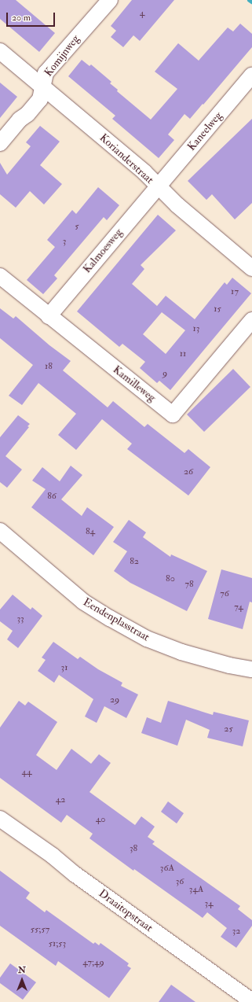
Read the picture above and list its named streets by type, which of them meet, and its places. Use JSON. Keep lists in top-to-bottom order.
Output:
{
  "streets": {
    "street": [
      "Komijnweg",
      "Kaneelweg",
      "Korianderstraat",
      "Kalmoesweg",
      "Kamilleweg",
      "Eendenplasstraat",
      "Draaitopstraat"
    ]
  },
  "crossings": [
    ["Komijnweg", "Korianderstraat"],
    ["Kaneelweg", "Korianderstraat"],
    ["Kaneelweg", "Kalmoesweg"],
    ["Korianderstraat", "Kalmoesweg"],
    ["Kalmoesweg", "Kamilleweg"]
  ],
  "house_numbers": [
    "4",
    "5",
    "3",
    "17",
    "15",
    "13",
    "11",
    "18",
    "9",
    "26",
    "86",
    "84",
    "82",
    "80",
    "78",
    "76",
    "74",
    "33",
    "31",
    "29",
    "25",
    "44",
    "42",
    "40",
    "38",
    "36A",
    "36",
    "34A",
    "34",
    "55;57",
    "32",
    "51;53",
    "47;49"
  ],
  "scale_bar": "20 m",
  "north": "top"
}
